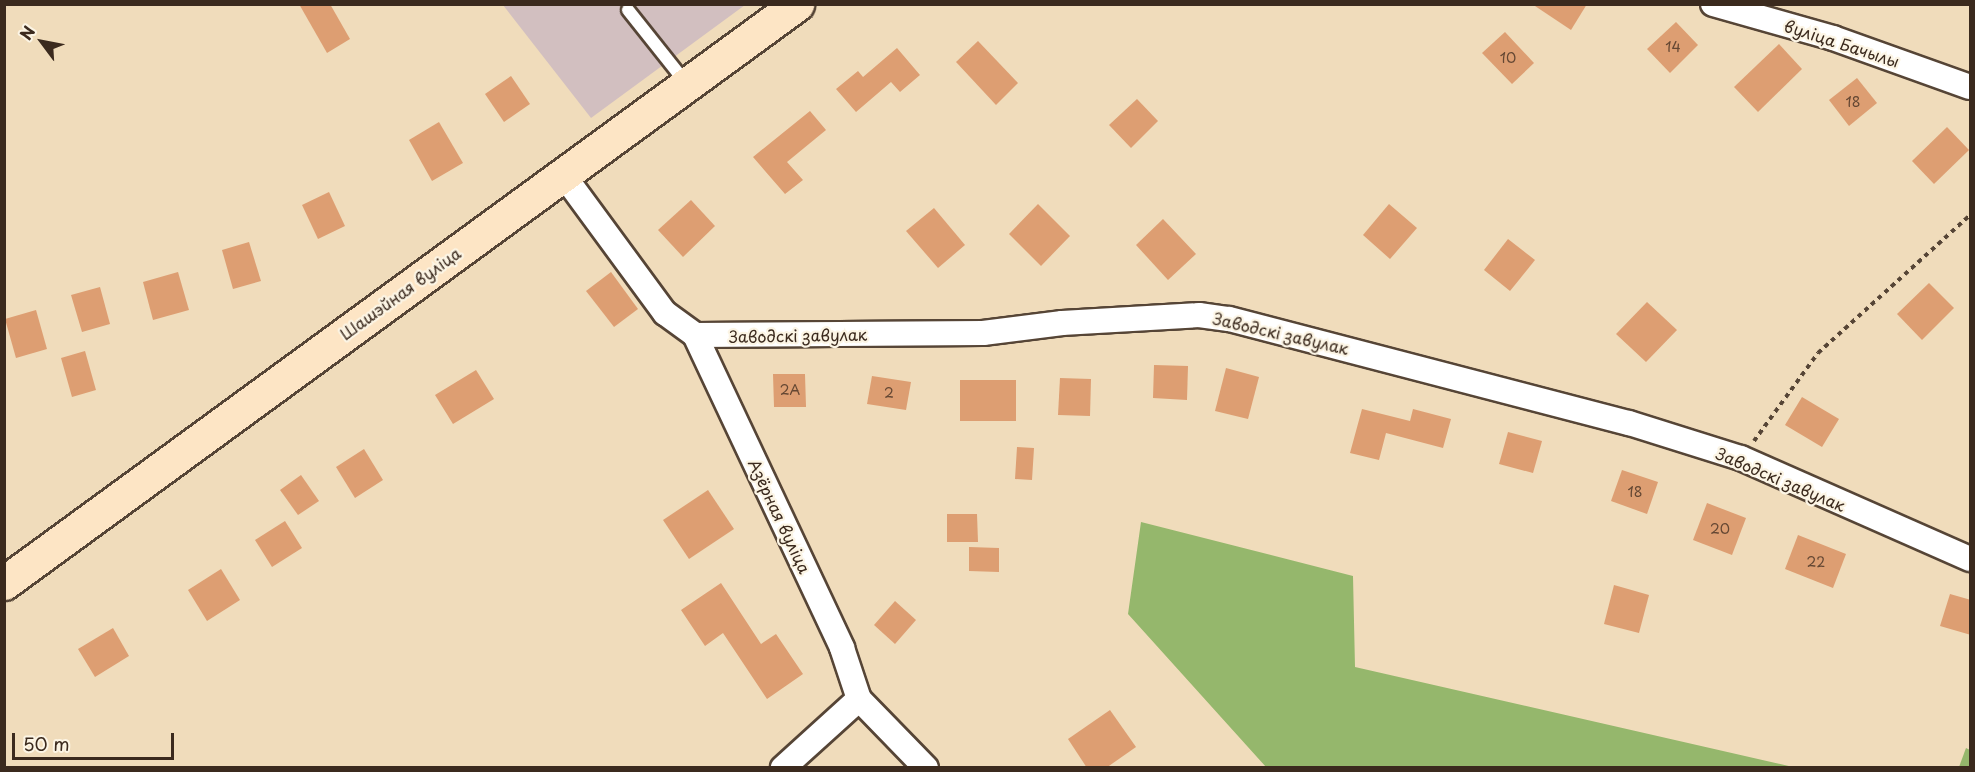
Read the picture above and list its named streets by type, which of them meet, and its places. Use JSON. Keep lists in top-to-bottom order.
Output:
{
  "streets": {
    "main road": ["Шашэйная вуліца"],
    "street": ["вуліца Бачылы", "Заводскі завулак", "Азёрная вуліца"]
  },
  "crossings": [
    ["Заводскі завулак", "Азёрная вуліца"]
  ],
  "house_numbers": [
    "14",
    "10",
    "18",
    "2А",
    "2",
    "18",
    "20",
    "22"
  ],
  "scale_bar": "50 m",
  "north": "top left"
}
